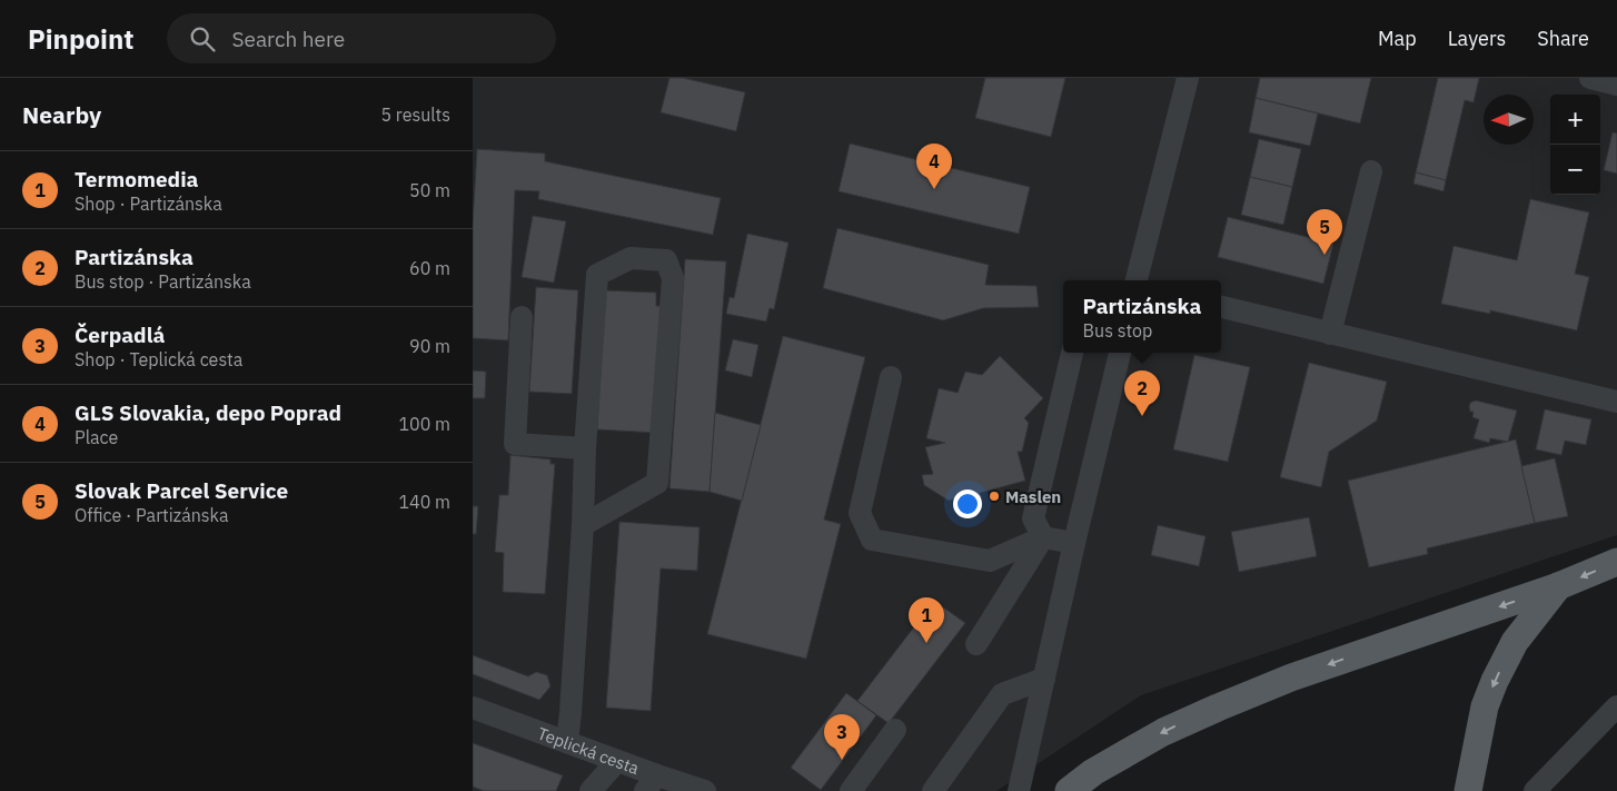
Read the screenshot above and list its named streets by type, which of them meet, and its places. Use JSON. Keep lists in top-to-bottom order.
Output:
{
  "streets": {
    "street": ["Teplická cesta"]
  },
  "places": ["Maslen"],
  "north": "left",
  "page": {
    "header": "Pinpoint",
    "search": "Search here",
    "nav": ["Map", "Layers", "Share"],
    "heading": ["Nearby", "5 results"],
    "map_buttons": ["+", "−"],
    "pins": [
      "4",
      "5",
      "2",
      "1",
      "3"
    ],
    "list": [
      {
        "mark": "1",
        "name": "Termomedia",
        "note": "Shop · Partizánska",
        "value": "50 m"
      },
      {
        "mark": "2",
        "name": "Partizánska",
        "note": "Bus stop · Partizánska",
        "value": "60 m"
      },
      {
        "mark": "3",
        "name": "Čerpadlá",
        "note": "Shop · Teplická cesta",
        "value": "90 m"
      },
      {
        "mark": "4",
        "name": "GLS Slovakia, depo Poprad",
        "note": "Place",
        "value": "100 m"
      },
      {
        "mark": "5",
        "name": "Slovak Parcel Service",
        "note": "Office · Partizánska",
        "value": "140 m"
      }
    ],
    "popup": ["Partizánska", "Bus stop"]
  }
}
